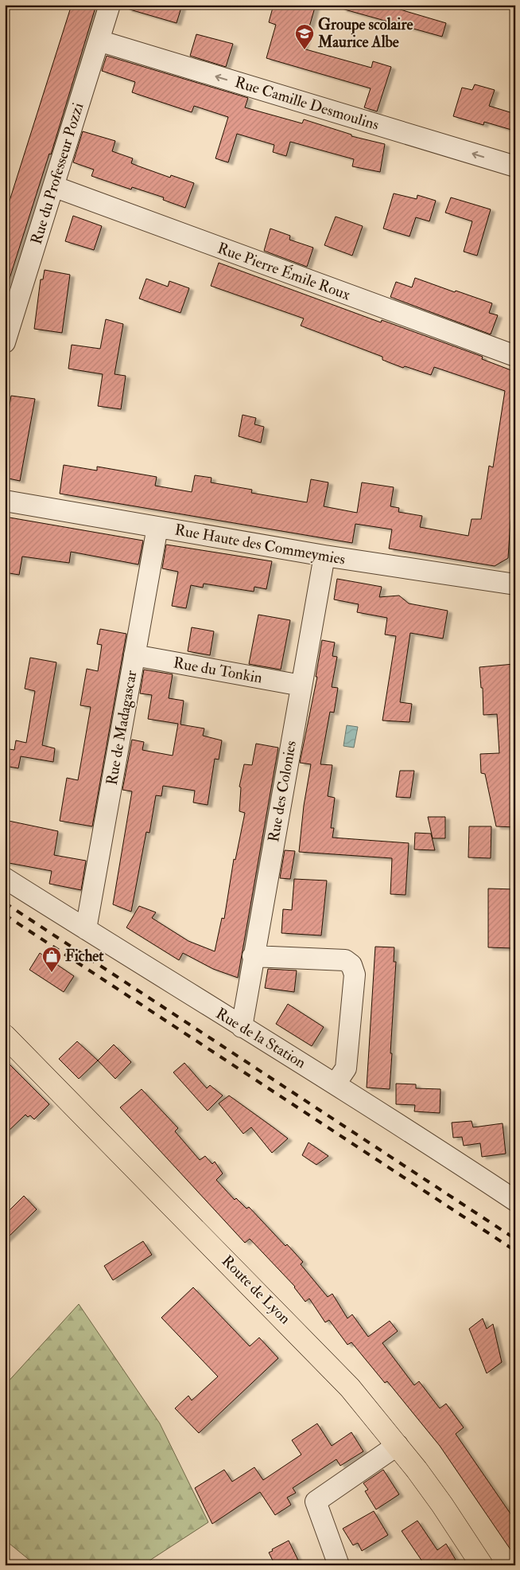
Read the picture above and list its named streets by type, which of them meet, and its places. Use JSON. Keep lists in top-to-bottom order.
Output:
{
  "streets": {
    "main road": ["Route de Lyon"],
    "street": [
      "Rue Camille Desmoulins",
      "Rue du Professeur Pozzi",
      "Rue Pierre Émile Roux",
      "Rue Haute des Commeymies",
      "Rue du Tonkin",
      "Rue de Madagascar",
      "Rue des Colonies",
      "Rue de la Station"
    ]
  },
  "crossings": [
    ["Rue Camille Desmoulins", "Rue du Professeur Pozzi"],
    ["Rue du Professeur Pozzi", "Rue Pierre Émile Roux"],
    ["Rue Haute des Commeymies", "Rue de Madagascar"],
    ["Rue Haute des Commeymies", "Rue des Colonies"],
    ["Rue du Tonkin", "Rue de Madagascar"],
    ["Rue du Tonkin", "Rue des Colonies"],
    ["Rue de Madagascar", "Rue de la Station"],
    ["Rue des Colonies", "Rue de la Station"]
  ],
  "one_way": ["Rue Camille Desmoulins"],
  "places": {
    "school or university": ["Groupe scolaire Maurice Albe"],
    "shop": ["Fichet"]
  }
}
